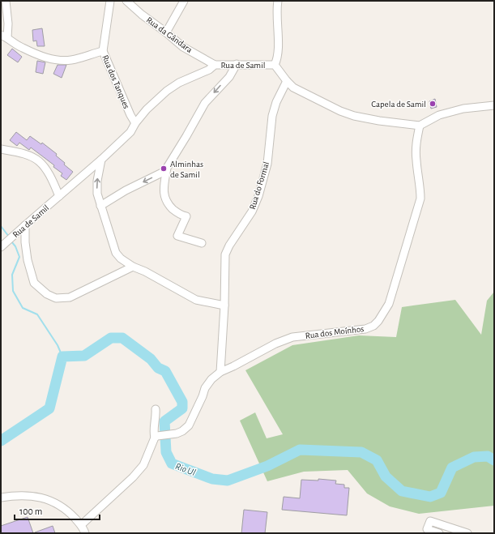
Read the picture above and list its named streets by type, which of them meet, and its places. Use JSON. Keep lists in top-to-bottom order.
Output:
{
  "streets": {
    "street": [
      "Rua da Gândara",
      "Rua de Samil",
      "Rua dos Tanques",
      "Rua do Formal",
      "Rua dos Moínhos"
    ]
  },
  "crossings": [
    ["Rua da Gândara", "Rua de Samil"],
    ["Rua de Samil", "Rua dos Tanques"],
    ["Rua de Samil", "Rua do Formal"],
    ["Rua de Samil", "Rua dos Moínhos"],
    ["Rua do Formal", "Rua dos Moínhos"]
  ],
  "water": ["Rio Ul"],
  "places": ["Capela de Samil", "Alminhas de Samil"],
  "scale_bar": "100 m"
}
